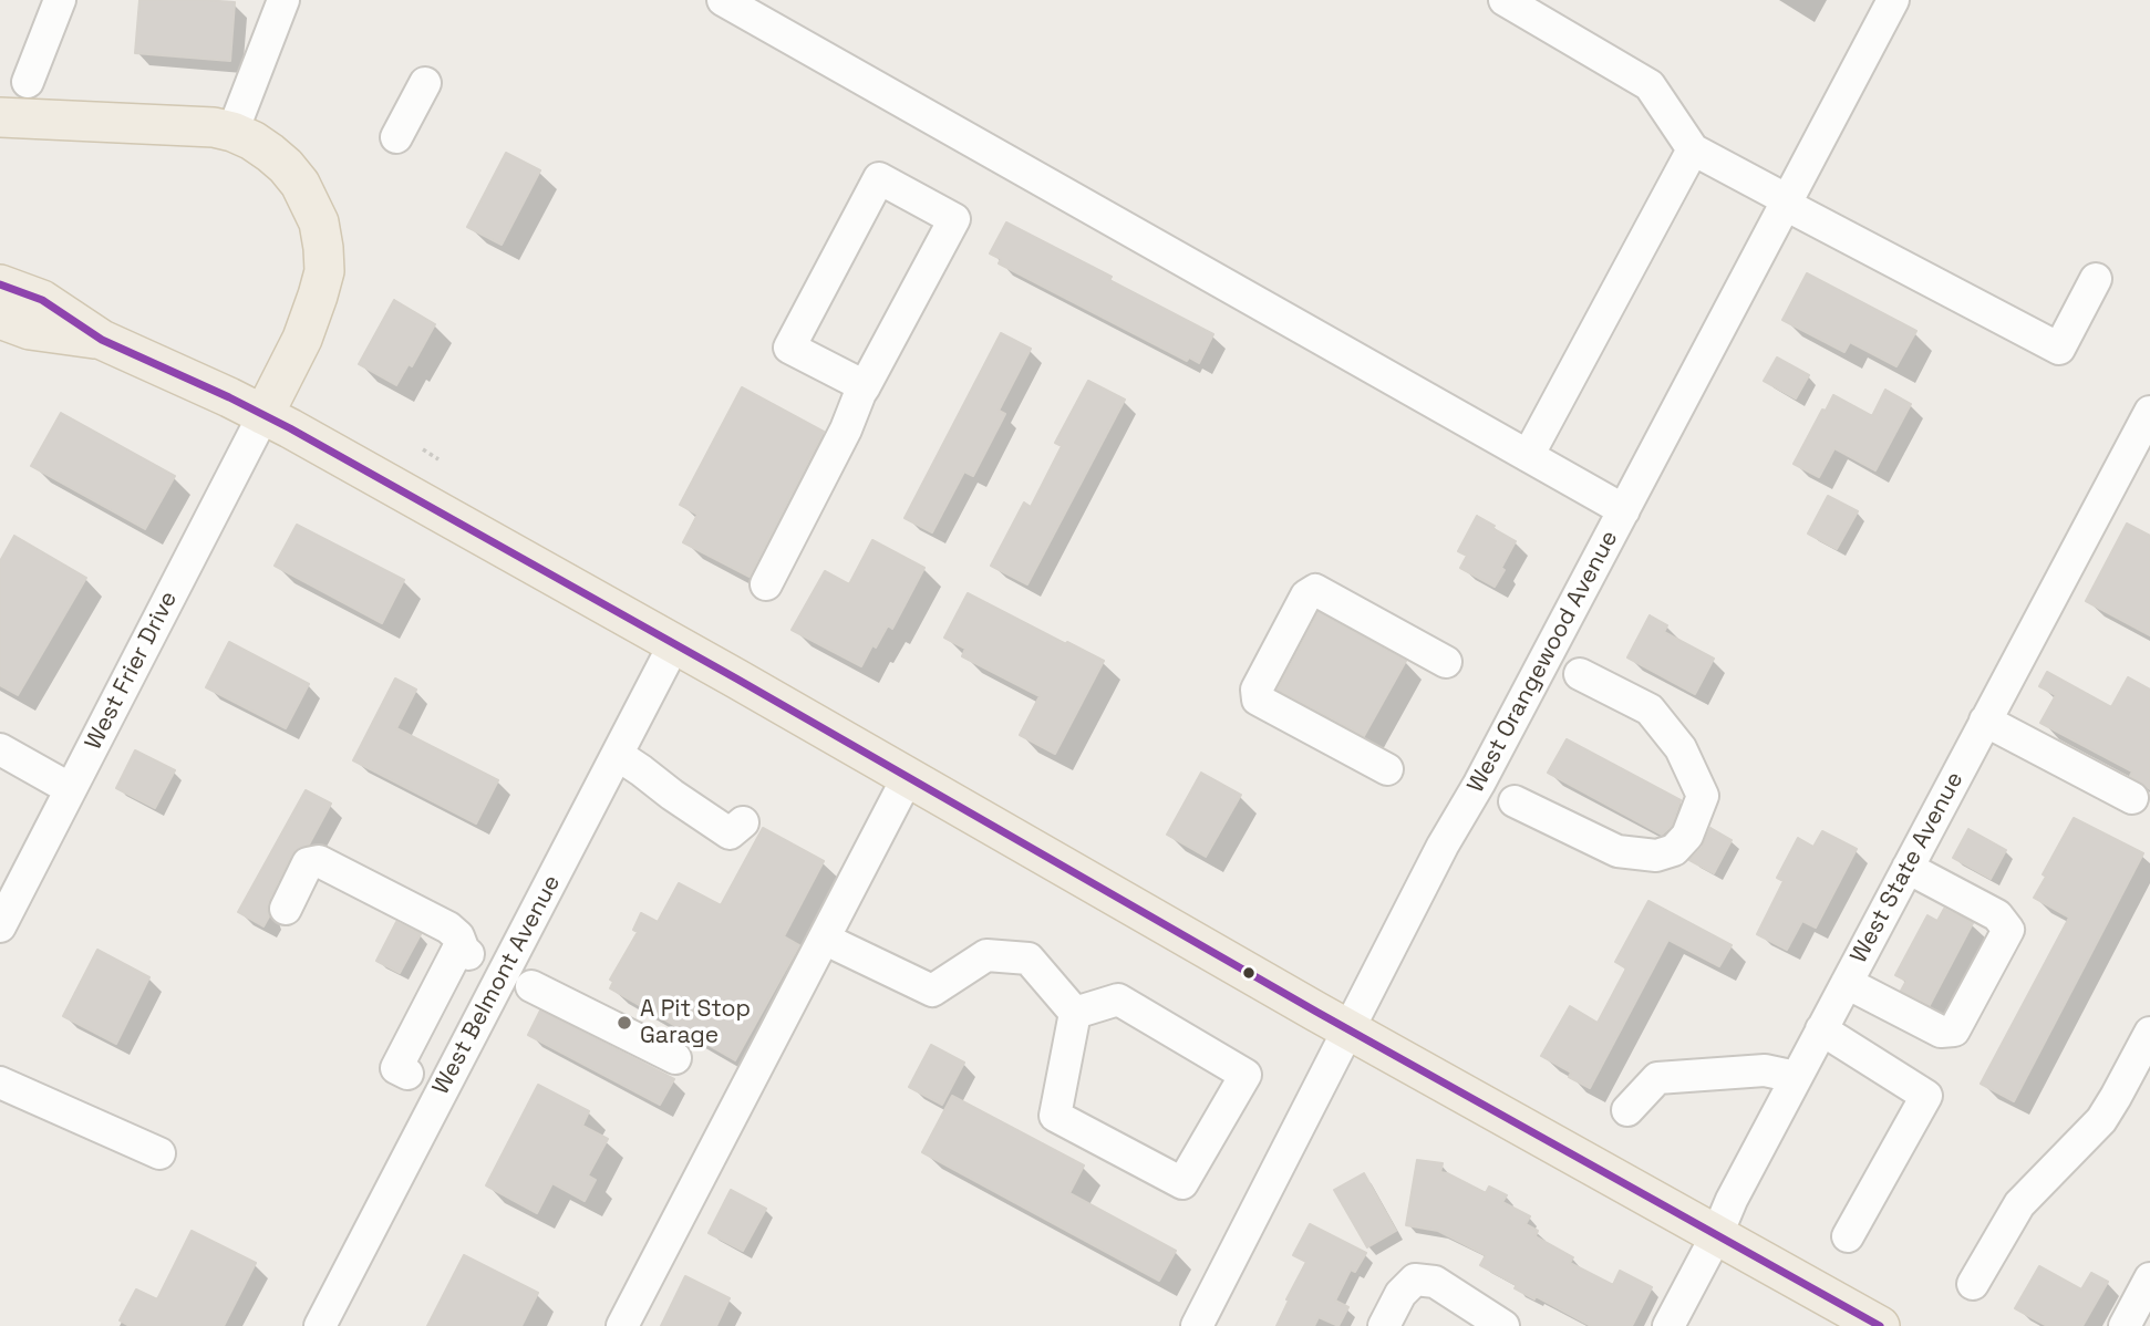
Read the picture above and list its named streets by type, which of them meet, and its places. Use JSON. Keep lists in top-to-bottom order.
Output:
{
  "streets": {
    "street": [
      "West Orangewood Avenue",
      "West Frier Drive",
      "West State Avenue",
      "West Belmont Avenue"
    ]
  },
  "places": ["A Pit Stop Garage"]
}
